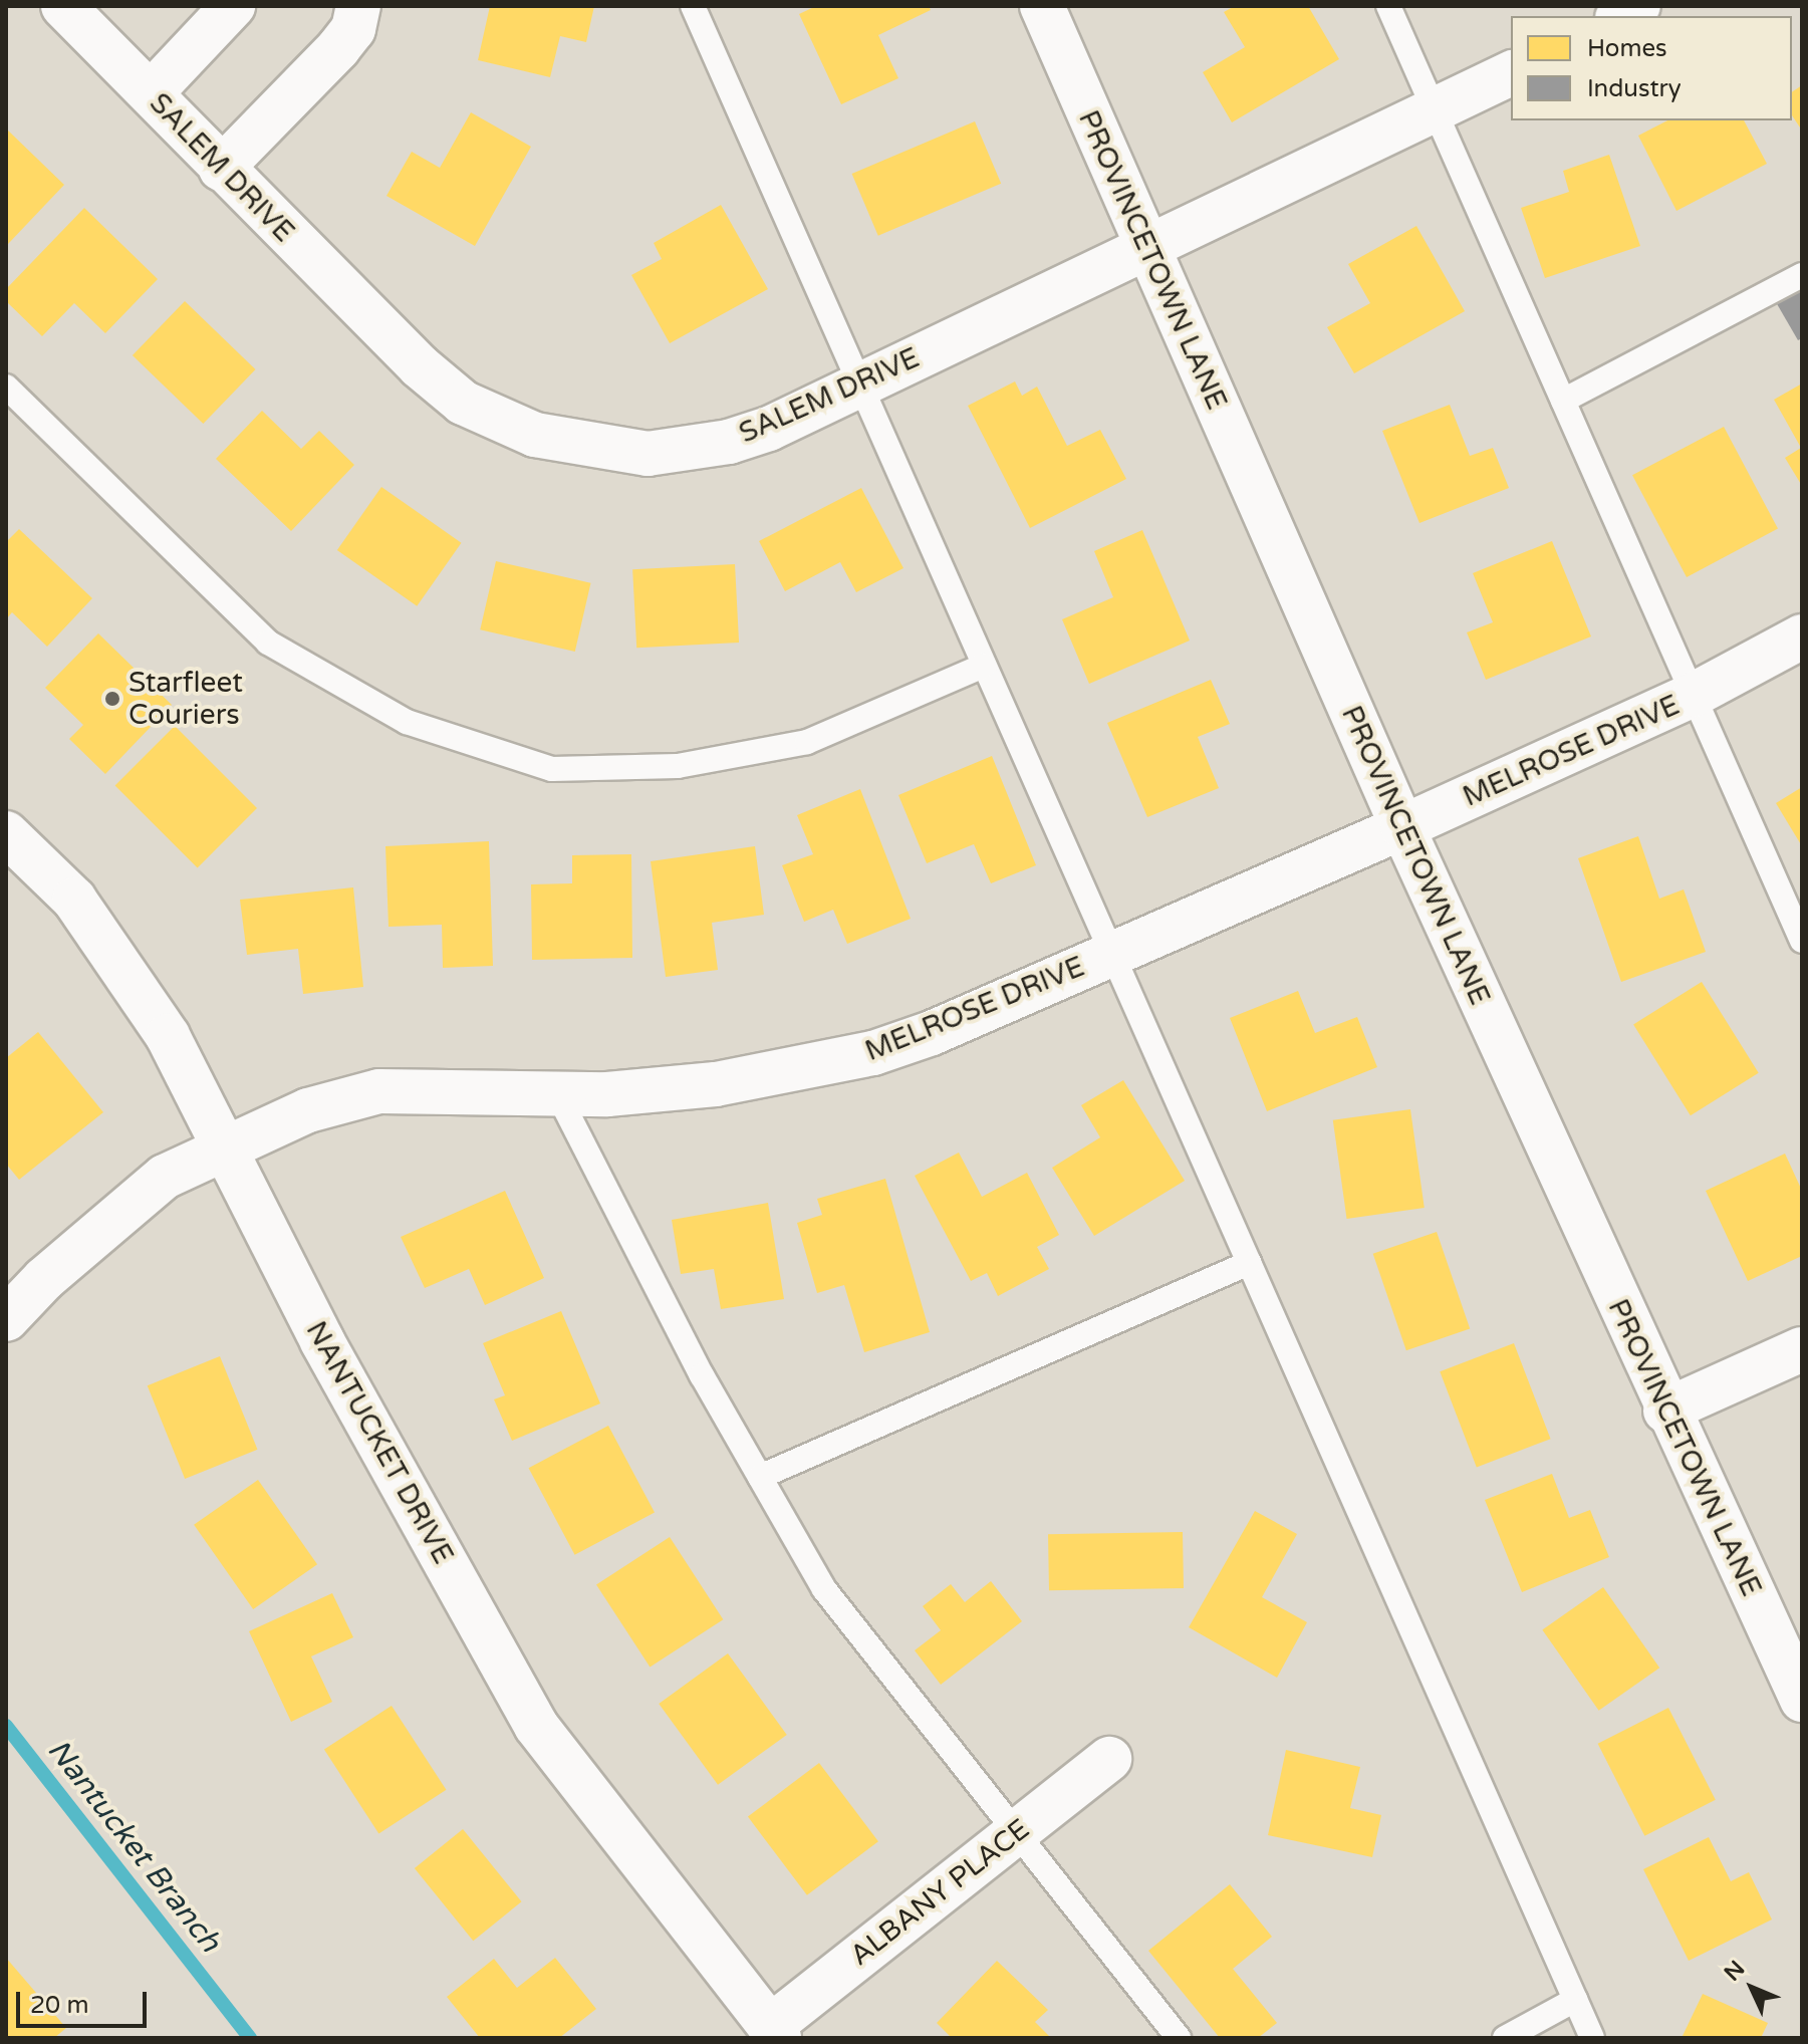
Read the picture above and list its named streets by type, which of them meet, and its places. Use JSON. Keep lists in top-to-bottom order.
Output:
{
  "streets": {
    "street": [
      "SALEM DRIVE",
      "PROVINCETOWN LANE",
      "MELROSE DRIVE",
      "NANTUCKET DRIVE",
      "ALBANY PLACE"
    ]
  },
  "crossings": [
    ["SALEM DRIVE", "PROVINCETOWN LANE"],
    ["PROVINCETOWN LANE", "MELROSE DRIVE"],
    ["MELROSE DRIVE", "NANTUCKET DRIVE"],
    ["NANTUCKET DRIVE", "ALBANY PLACE"]
  ],
  "water": ["Nantucket Branch"],
  "places": ["Starfleet Couriers"],
  "legend": ["Homes", "Industry"],
  "scale_bar": "20 m",
  "north": "top left"
}
